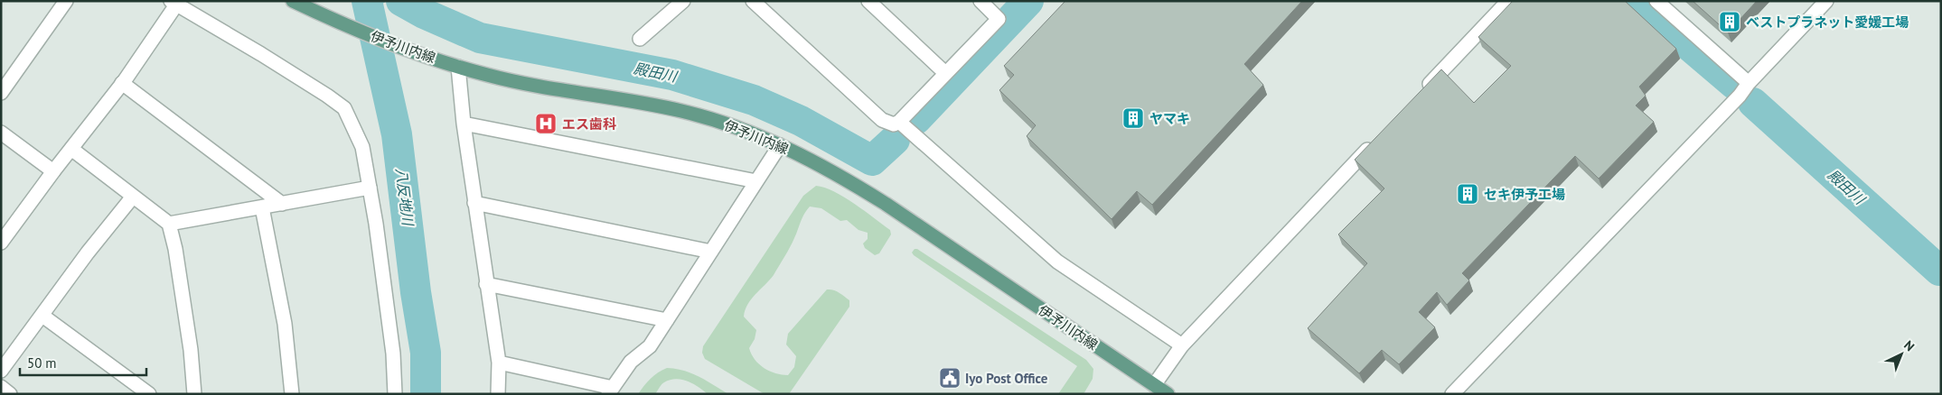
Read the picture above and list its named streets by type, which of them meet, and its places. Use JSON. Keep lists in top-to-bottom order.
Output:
{
  "streets": {
    "main road": ["伊予川内線"]
  },
  "water": ["殿田川", "八反地川"],
  "places": {
    "building": ["ベストプラネット愛媛工場", "ヤマキ", "セキ伊予工場"],
    "hospital": ["エス歯科"],
    "public building": ["Iyo Post Office"]
  },
  "scale_bar": "50 m",
  "north": "top right"
}
